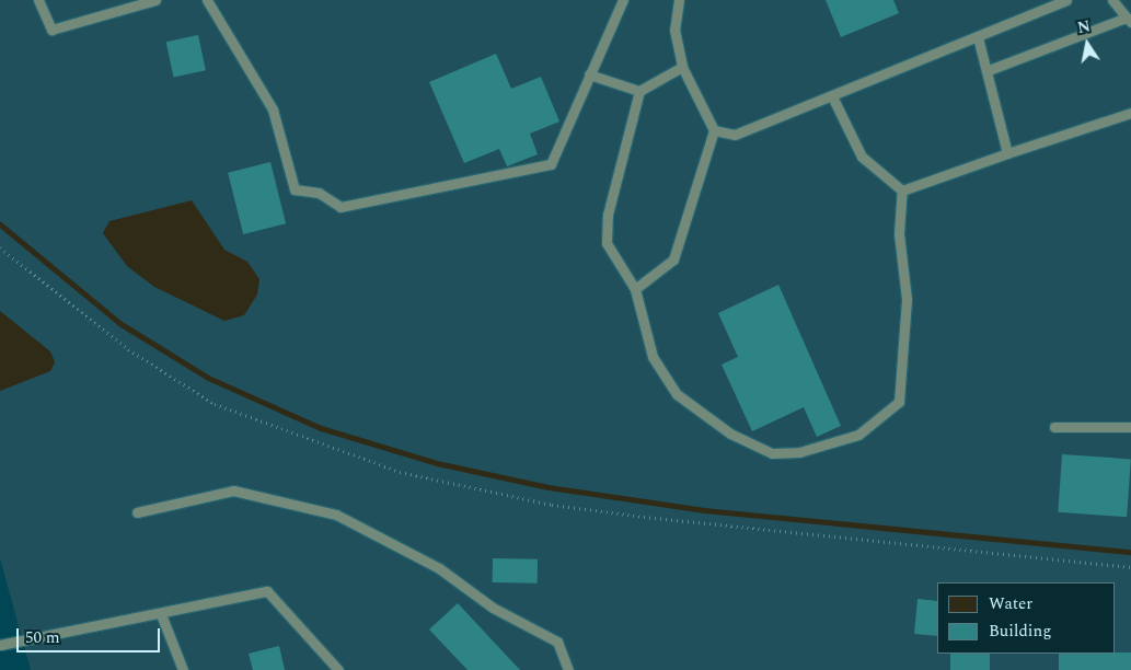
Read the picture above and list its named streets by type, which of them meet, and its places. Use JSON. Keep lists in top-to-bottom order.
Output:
{
  "legend": ["Water", "Building"],
  "scale_bar": "50 m",
  "north": "top"
}
